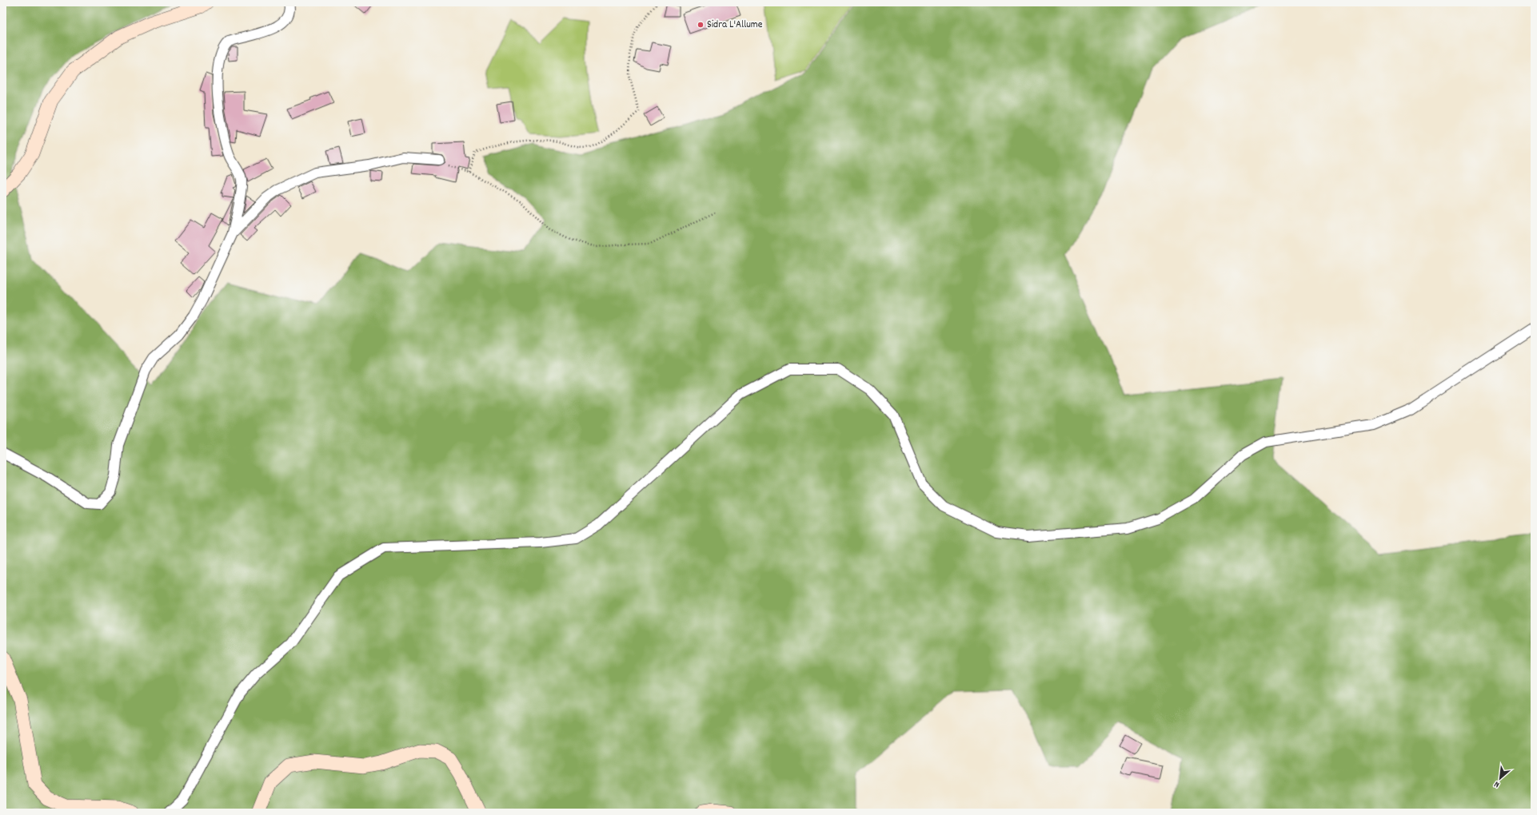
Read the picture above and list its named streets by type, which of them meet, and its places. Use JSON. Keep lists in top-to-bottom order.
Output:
{
  "places": ["Sidra L'Allume"],
  "north": "bottom left"
}
